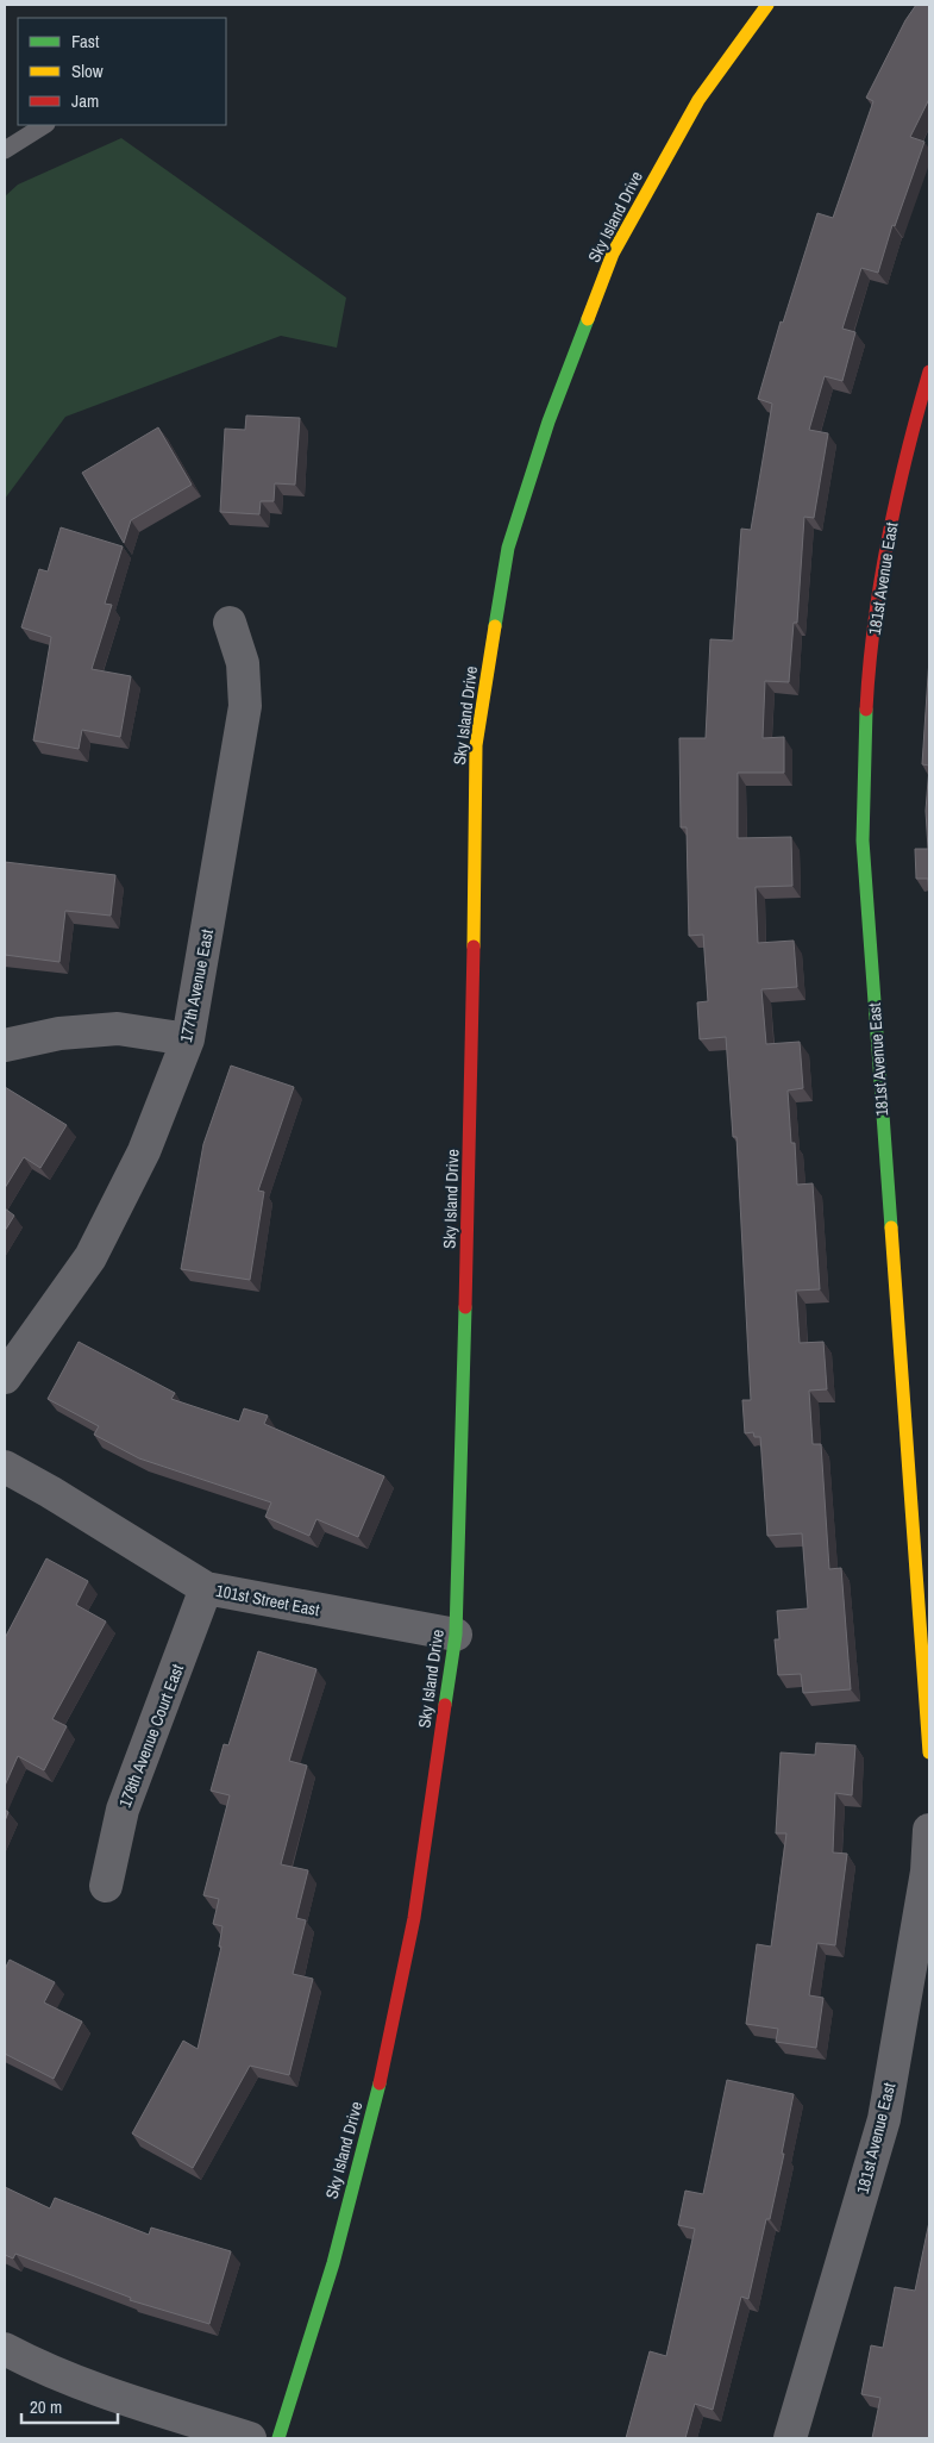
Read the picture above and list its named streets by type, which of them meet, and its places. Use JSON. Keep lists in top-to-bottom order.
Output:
{
  "streets": {
    "street": [
      "Sky Island Drive",
      "181st Avenue East",
      "177th Avenue East",
      "101st Street East",
      "178th Avenue Court East"
    ]
  },
  "crossings": [
    ["Sky Island Drive", "101st Street East"],
    ["101st Street East", "178th Avenue Court East"]
  ],
  "legend": ["Fast", "Slow", "Jam"],
  "scale_bar": "20 m"
}
